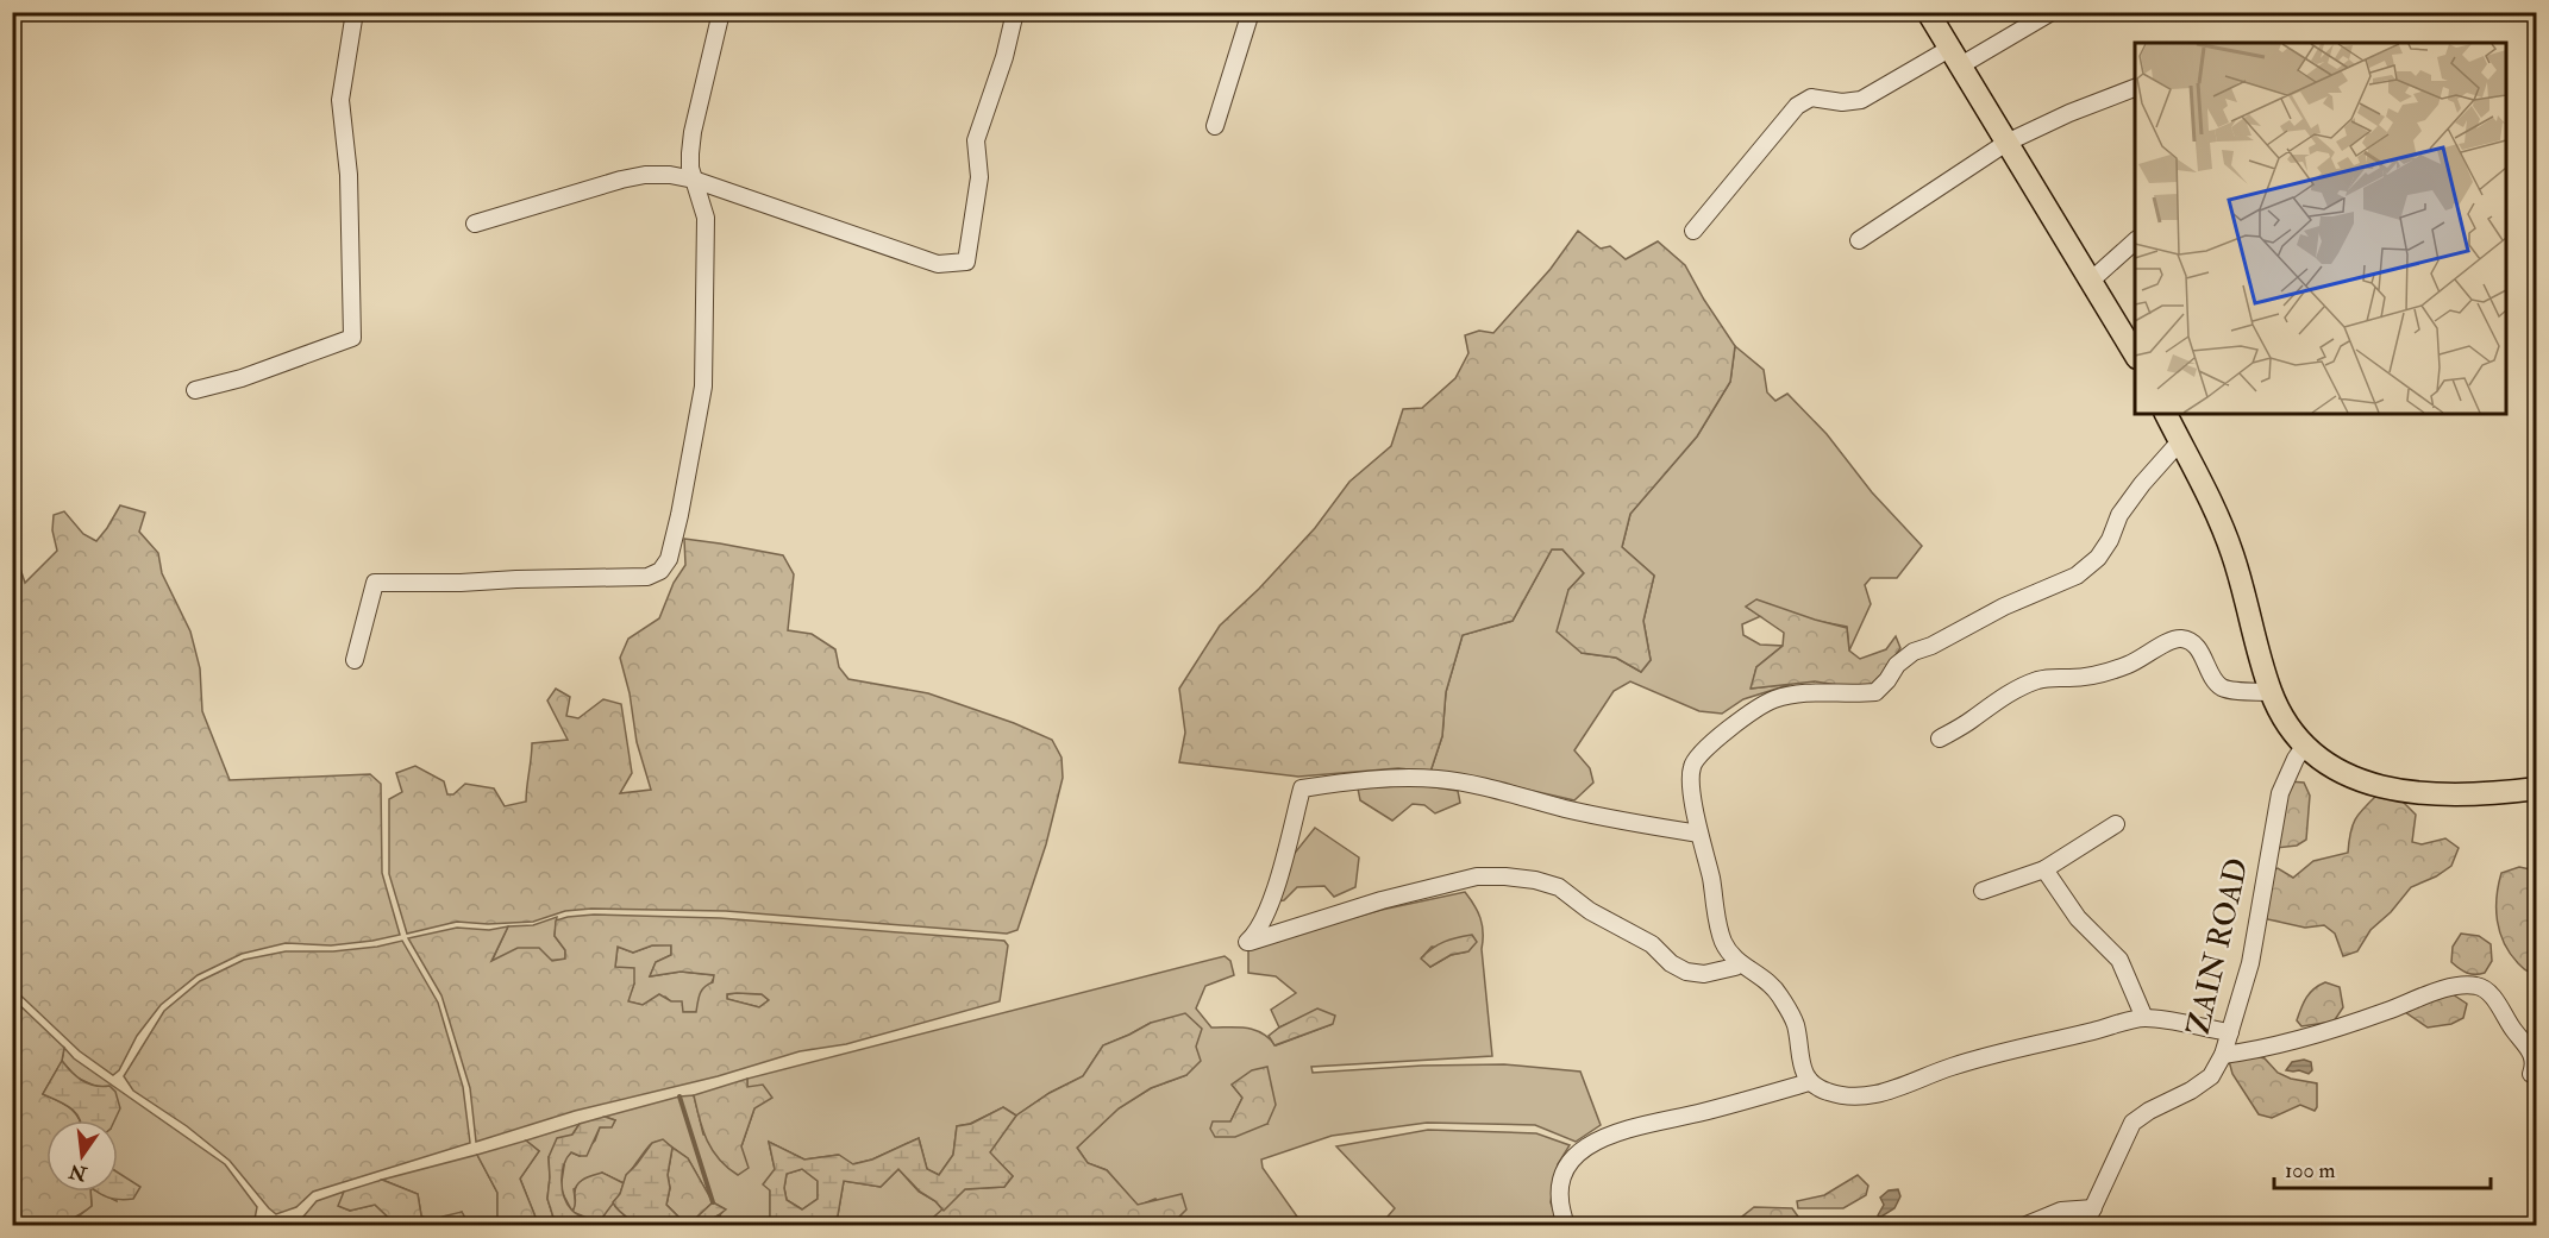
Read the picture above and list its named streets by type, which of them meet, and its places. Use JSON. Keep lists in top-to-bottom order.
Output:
{
  "streets": {
    "street": ["ZAIN ROAD"]
  },
  "scale_bar": "100 m",
  "north": "bottom"
}
